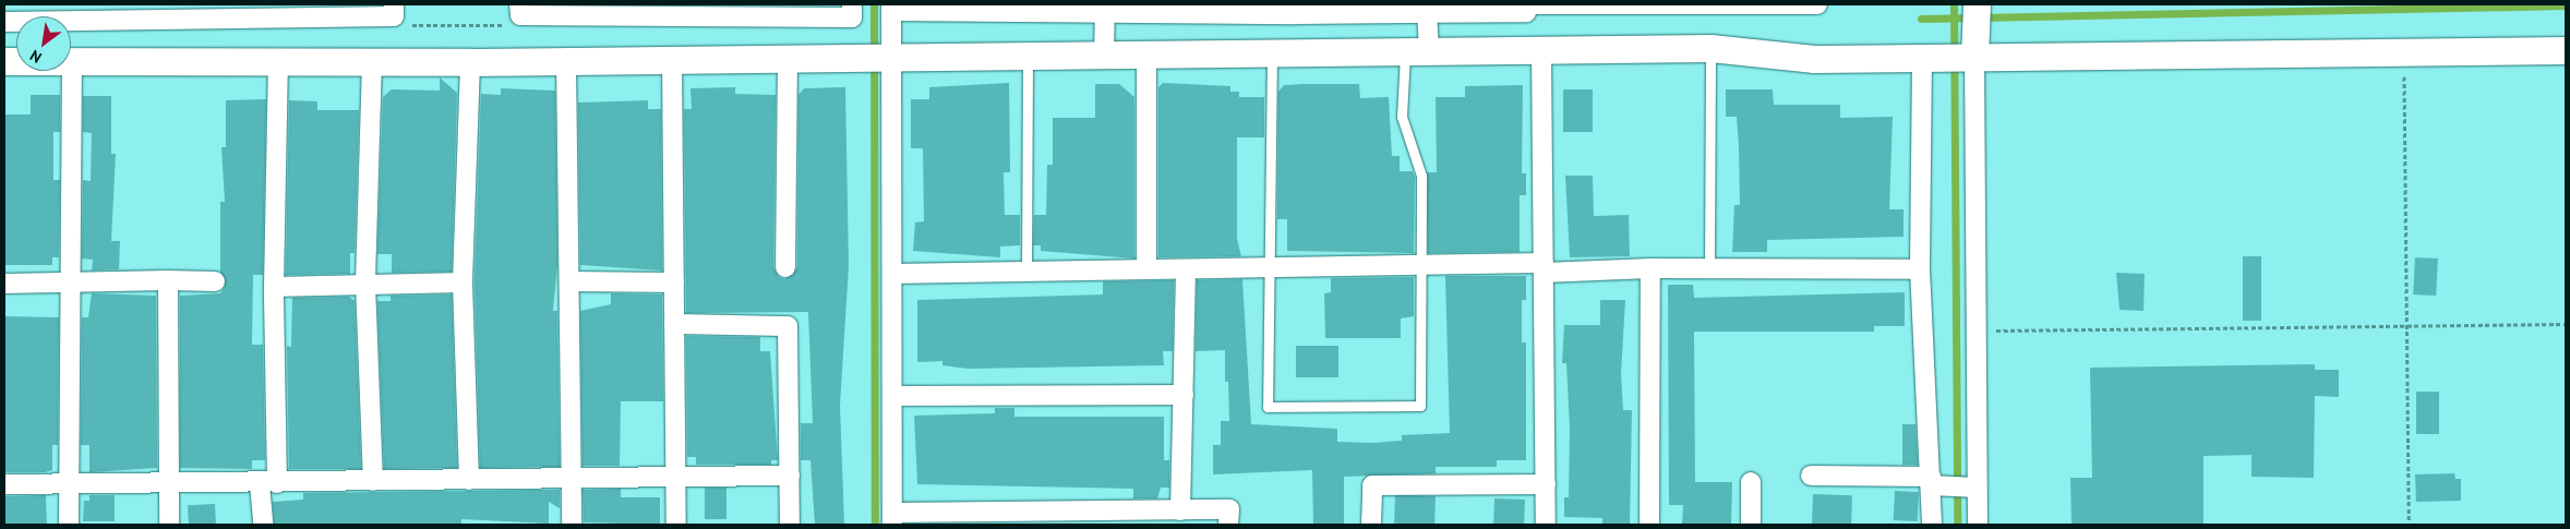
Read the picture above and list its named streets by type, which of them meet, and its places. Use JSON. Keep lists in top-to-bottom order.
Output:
{
  "north": "bottom left"
}
